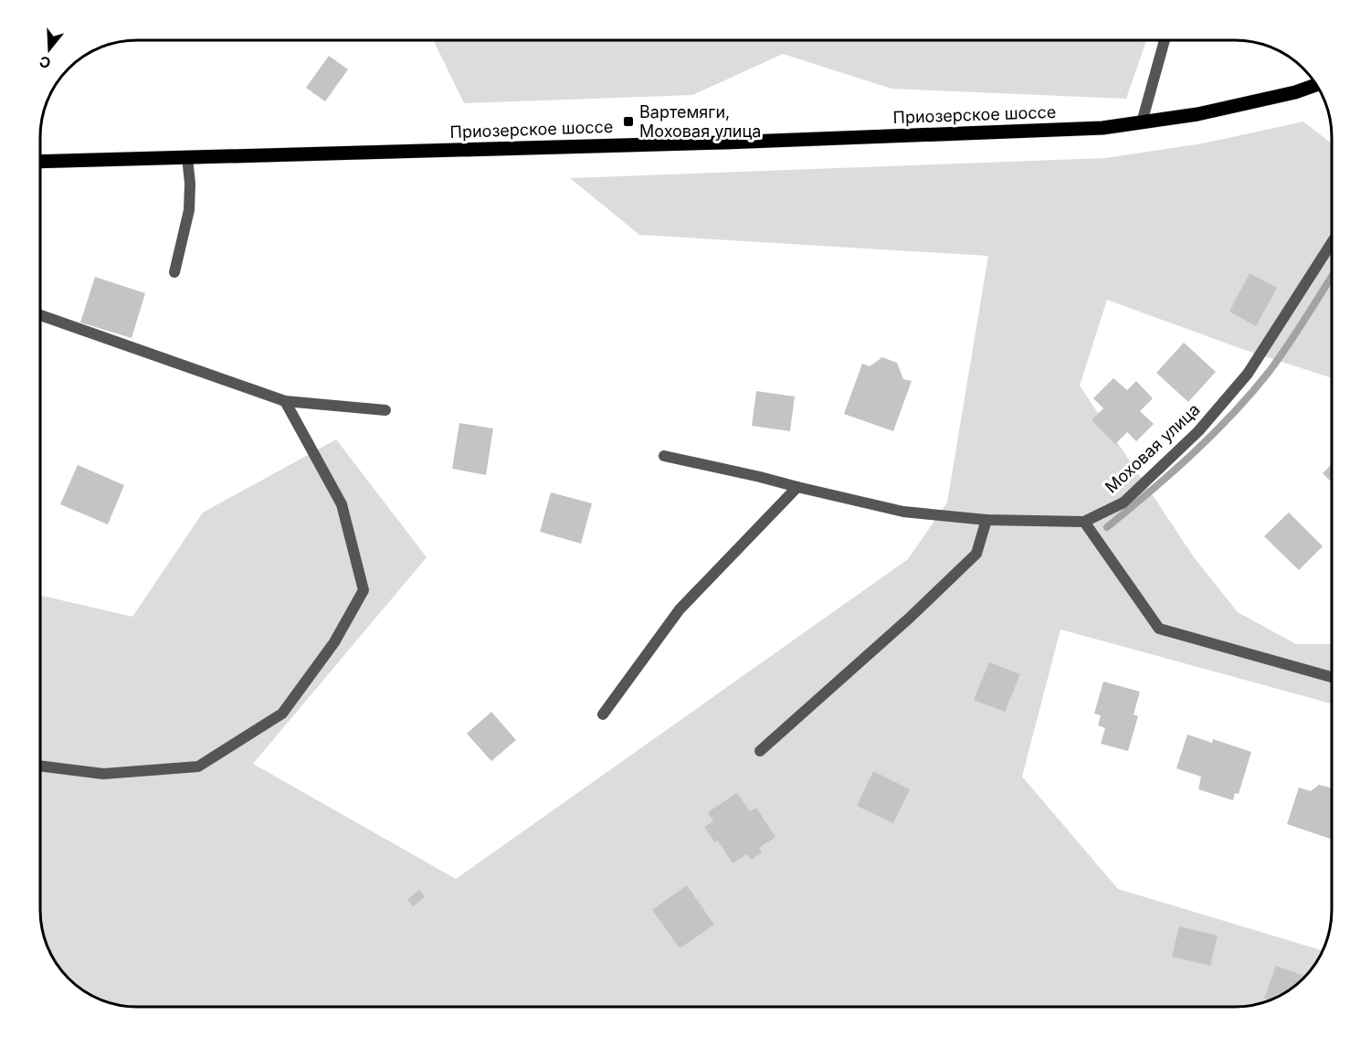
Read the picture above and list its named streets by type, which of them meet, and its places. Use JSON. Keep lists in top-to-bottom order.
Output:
{
  "streets": {
    "main road": ["Приозерское шоссе"],
    "street": ["Моховая улица"]
  },
  "places": {
    "transit": ["Вартемяги, Моховая улица"]
  },
  "north": "bottom"
}
